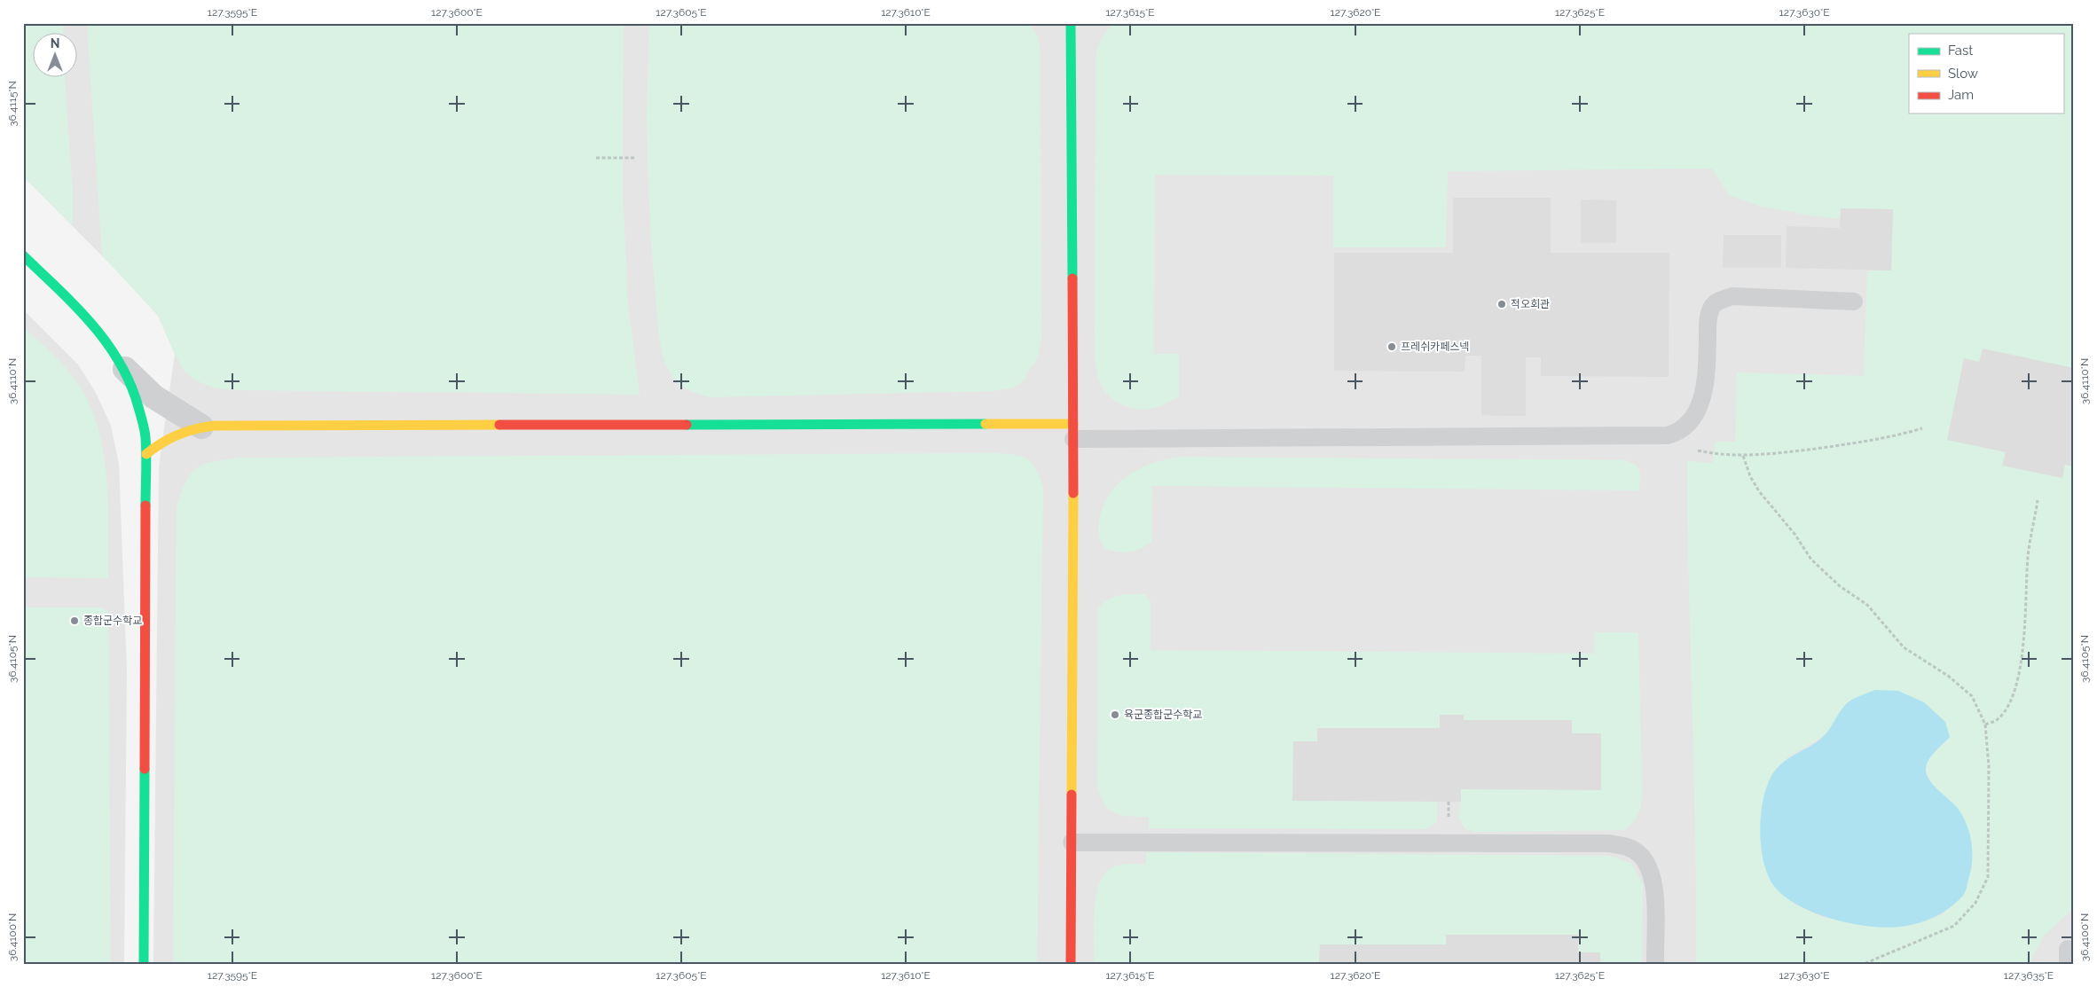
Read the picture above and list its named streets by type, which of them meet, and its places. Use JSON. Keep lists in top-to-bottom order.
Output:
{
  "places": [
    "적오회관",
    "프레쉬카페스넥",
    "종합군수학교",
    "육군종합군수학교"
  ],
  "legend": ["Fast", "Slow", "Jam"],
  "north": "top",
  "coordinates": [
    "127.3595°E",
    "127.3600°E",
    "127.3605°E",
    "127.3610°E",
    "127.3615°E",
    "127.3620°E",
    "127.3625°E",
    "127.3630°E",
    "36.4115°N",
    "36.4110°N",
    "36.4105°N",
    "36.4100°N",
    "127.3635°E"
  ]
}
